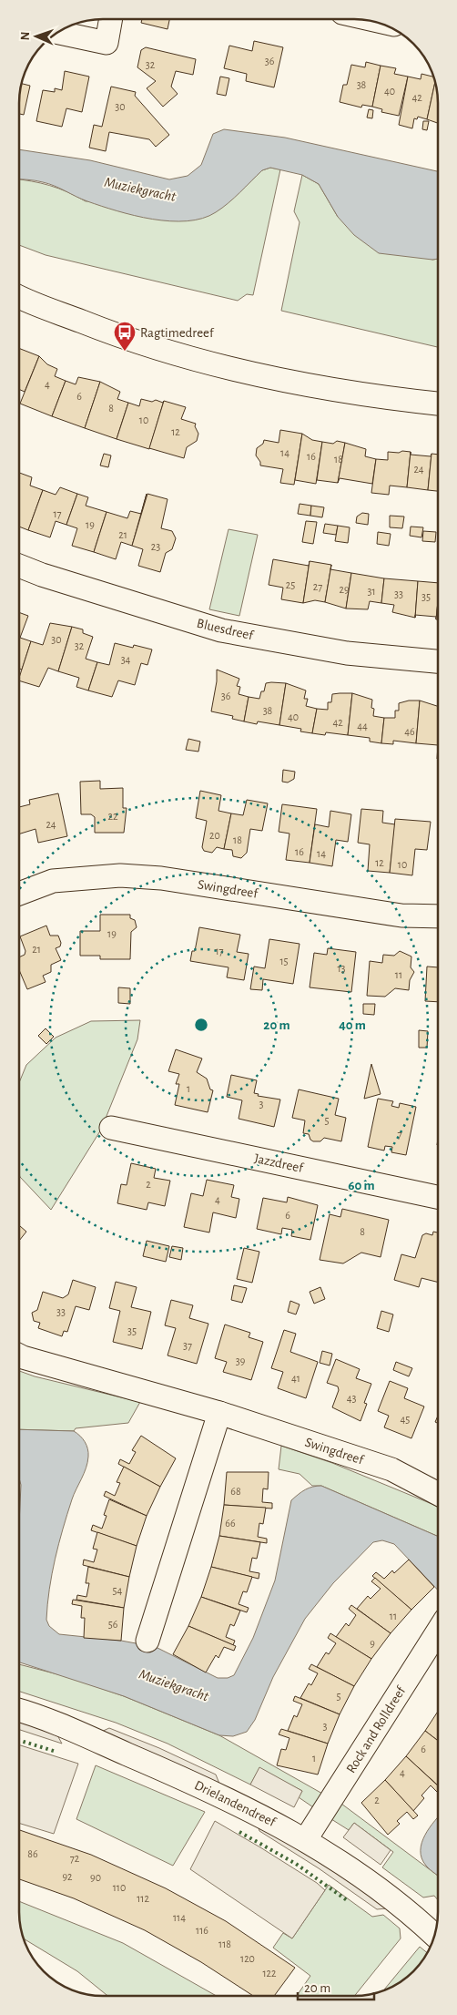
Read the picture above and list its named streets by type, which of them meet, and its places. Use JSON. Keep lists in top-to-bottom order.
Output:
{
  "streets": {
    "street": [
      "Bluesdreef",
      "Swingdreef",
      "Jazzdreef",
      "Rock and Rolldreef",
      "Drielandendreef"
    ]
  },
  "crossings": [
    ["Rock and Rolldreef", "Drielandendreef"]
  ],
  "water": ["Muziekgracht"],
  "places": {
    "bus stop": ["Ragtimedreef"]
  },
  "house_numbers": [
    "36",
    "32",
    "38",
    "40",
    "42",
    "30",
    "4",
    "6",
    "8",
    "10",
    "12",
    "14",
    "16",
    "18",
    "24",
    "17",
    "19",
    "21",
    "23",
    "25",
    "27",
    "29",
    "31",
    "33",
    "35",
    "30",
    "32",
    "34",
    "36",
    "38",
    "40",
    "42",
    "44",
    "46",
    "22",
    "24",
    "20",
    "18",
    "16",
    "14",
    "12",
    "10",
    "19",
    "21",
    "17",
    "15",
    "13",
    "11",
    "1",
    "3",
    "5",
    "7",
    "2",
    "4",
    "6",
    "8",
    "33",
    "35",
    "37",
    "39",
    "41",
    "43",
    "45",
    "68",
    "66",
    "54",
    "11",
    "56",
    "9",
    "5",
    "3",
    "6",
    "1",
    "4",
    "2",
    "86",
    "72",
    "92",
    "90",
    "110",
    "112",
    "114",
    "116",
    "118",
    "120",
    "122"
  ],
  "scale_bar": "20 m",
  "north": "left",
  "rings": ["20 m", "40 m", "60 m"]
}
